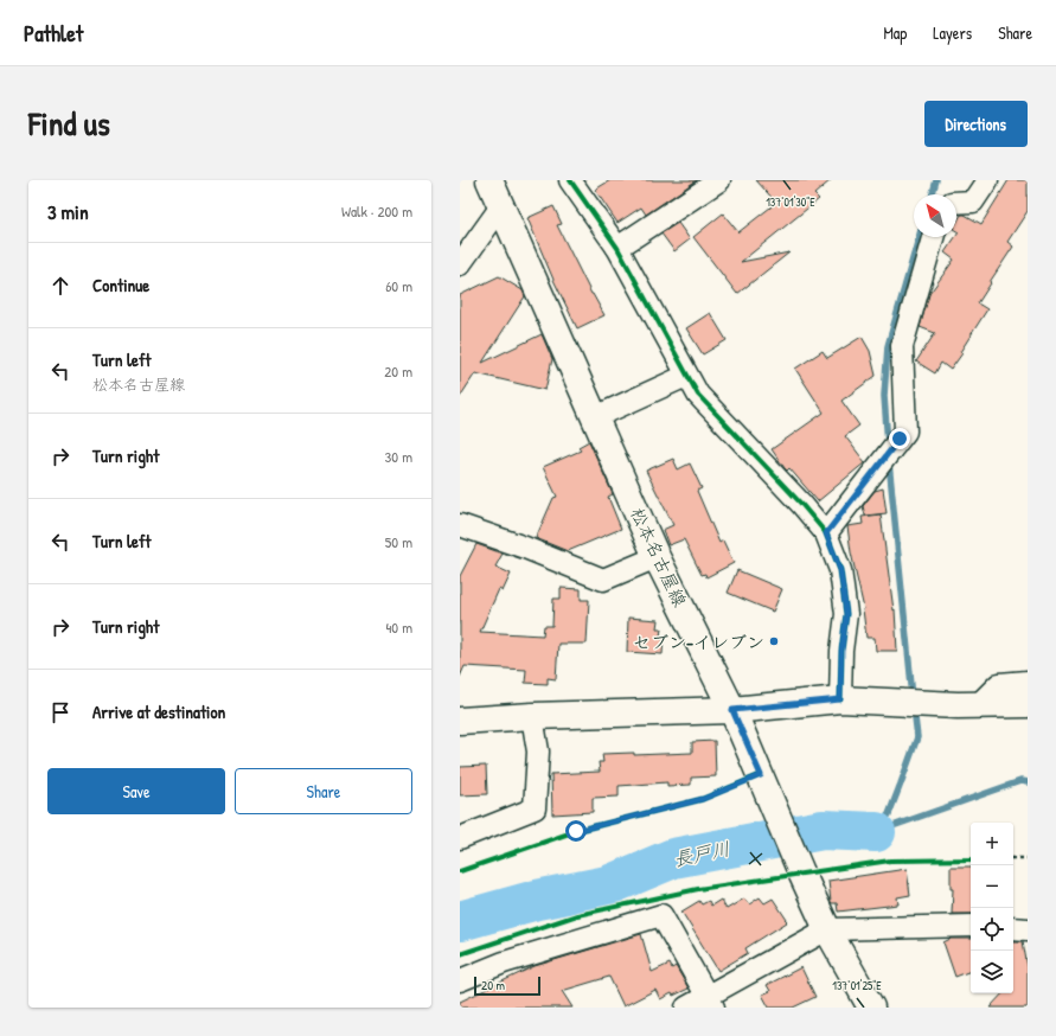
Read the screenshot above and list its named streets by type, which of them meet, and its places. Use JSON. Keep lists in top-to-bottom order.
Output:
{
  "streets": {
    "main road": ["松本名古屋線"]
  },
  "water": ["長戸川"],
  "places": ["セブン-イレブン"],
  "scale_bar": "20 m",
  "north": "top left",
  "page": {
    "header": "Pathlet",
    "nav": ["Map", "Layers", "Share"],
    "title": "Find us",
    "buttons": [
      "Directions",
      ["Save", "Share"]
    ],
    "heading": ["3 min", "Walk · 200 m"],
    "list": [
      ["Continue", "60 m"],
      ["Turn left", "松本名古屋線", "20 m"],
      ["Turn right", "30 m"],
      ["Turn left", "50 m"],
      ["Turn right", "40 m"],
      "Arrive at destination"
    ],
    "map_buttons": ["+", "−"],
    "scale": "20 m"
  },
  "coordinates": ["137°01'30\"E", "137°01'25\"E"]
}
